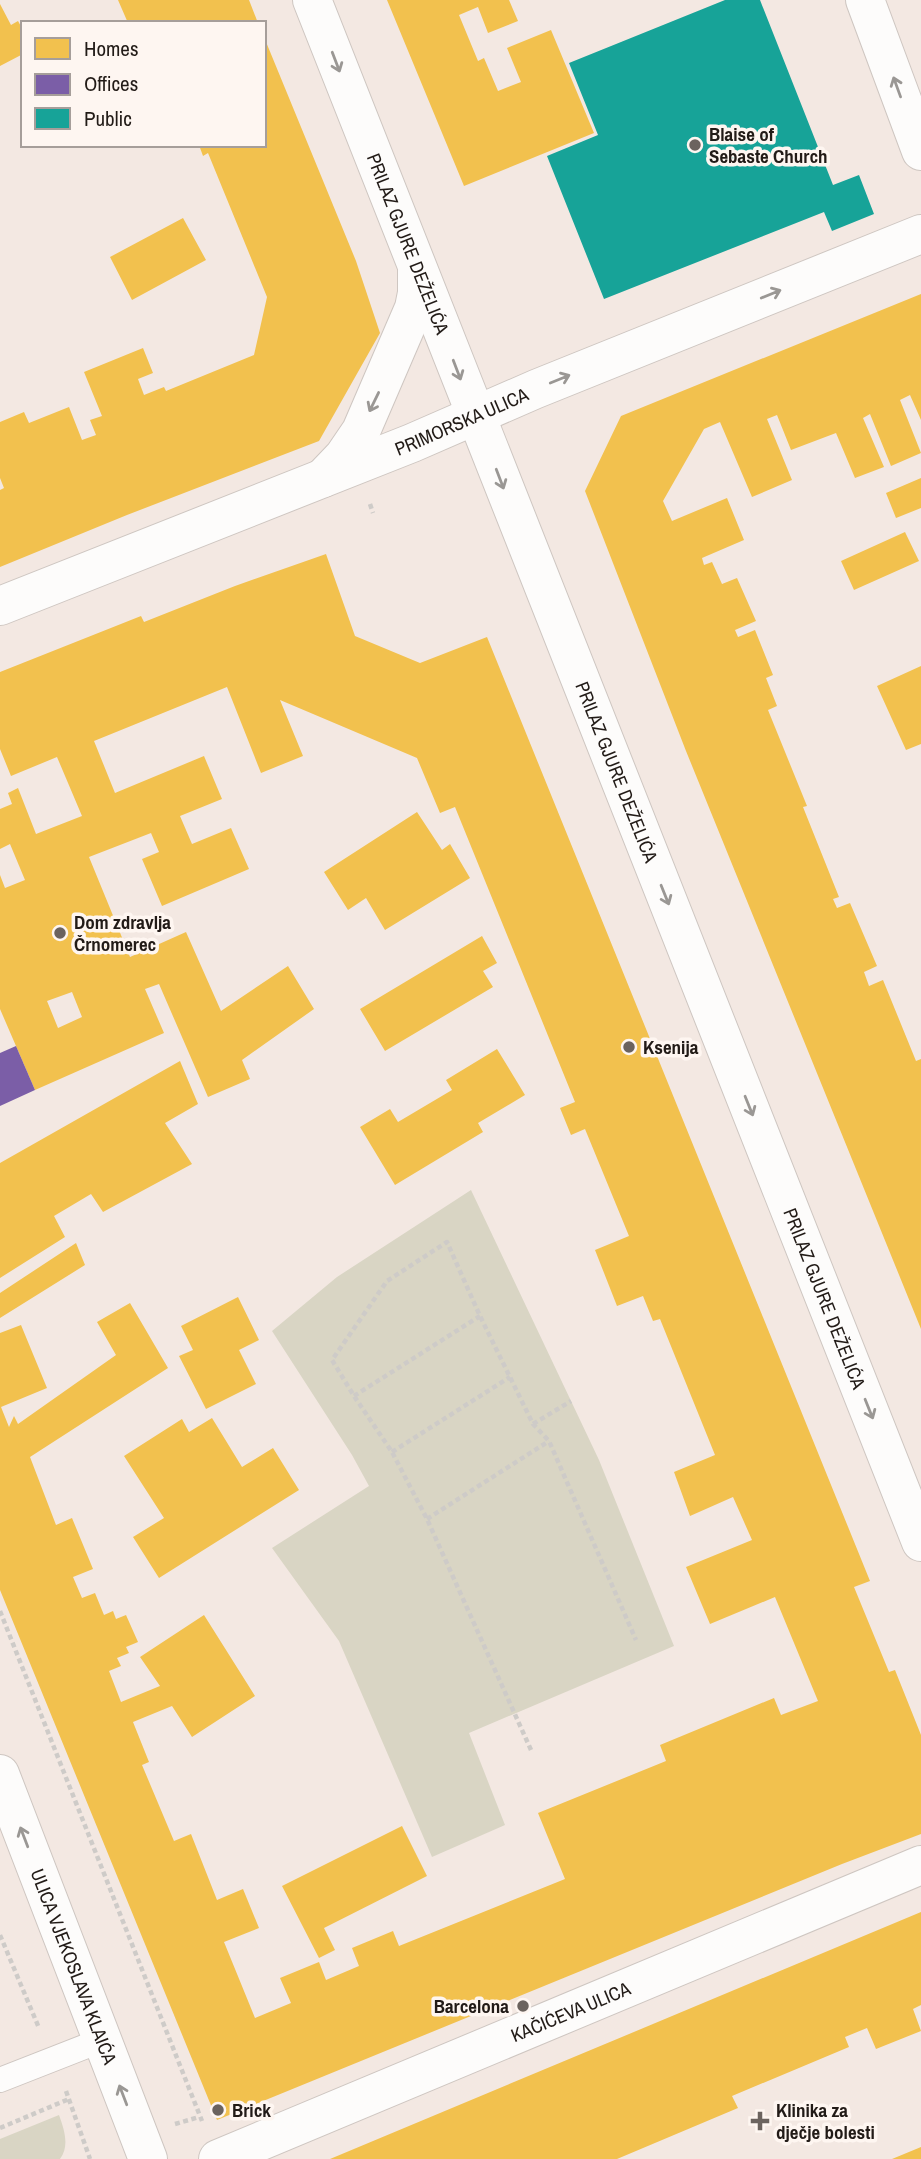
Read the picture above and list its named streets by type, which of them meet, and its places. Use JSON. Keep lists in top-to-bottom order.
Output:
{
  "streets": {
    "street": [
      "PRILAZ GJURE DEŽELIĆA",
      "PRIMORSKA ULICA",
      "ULICA VJEKOSLAVA KLAIĆA",
      "KAČIĆEVA ULICA"
    ]
  },
  "crossings": [
    ["PRILAZ GJURE DEŽELIĆA", "PRIMORSKA ULICA"]
  ],
  "one_way": ["PRILAZ GJURE DEŽELIĆA", "PRIMORSKA ULICA", "ULICA VJEKOSLAVA KLAIĆA"],
  "places": {
    "other": [
      "Blaise of Sebaste Church",
      "Dom zdravlja Črnomerec",
      "Ksenija",
      "Barcelona",
      "Brick"
    ],
    "health": ["Klinika za dječje bolesti"]
  },
  "legend": ["Homes", "Offices", "Public"]
}
